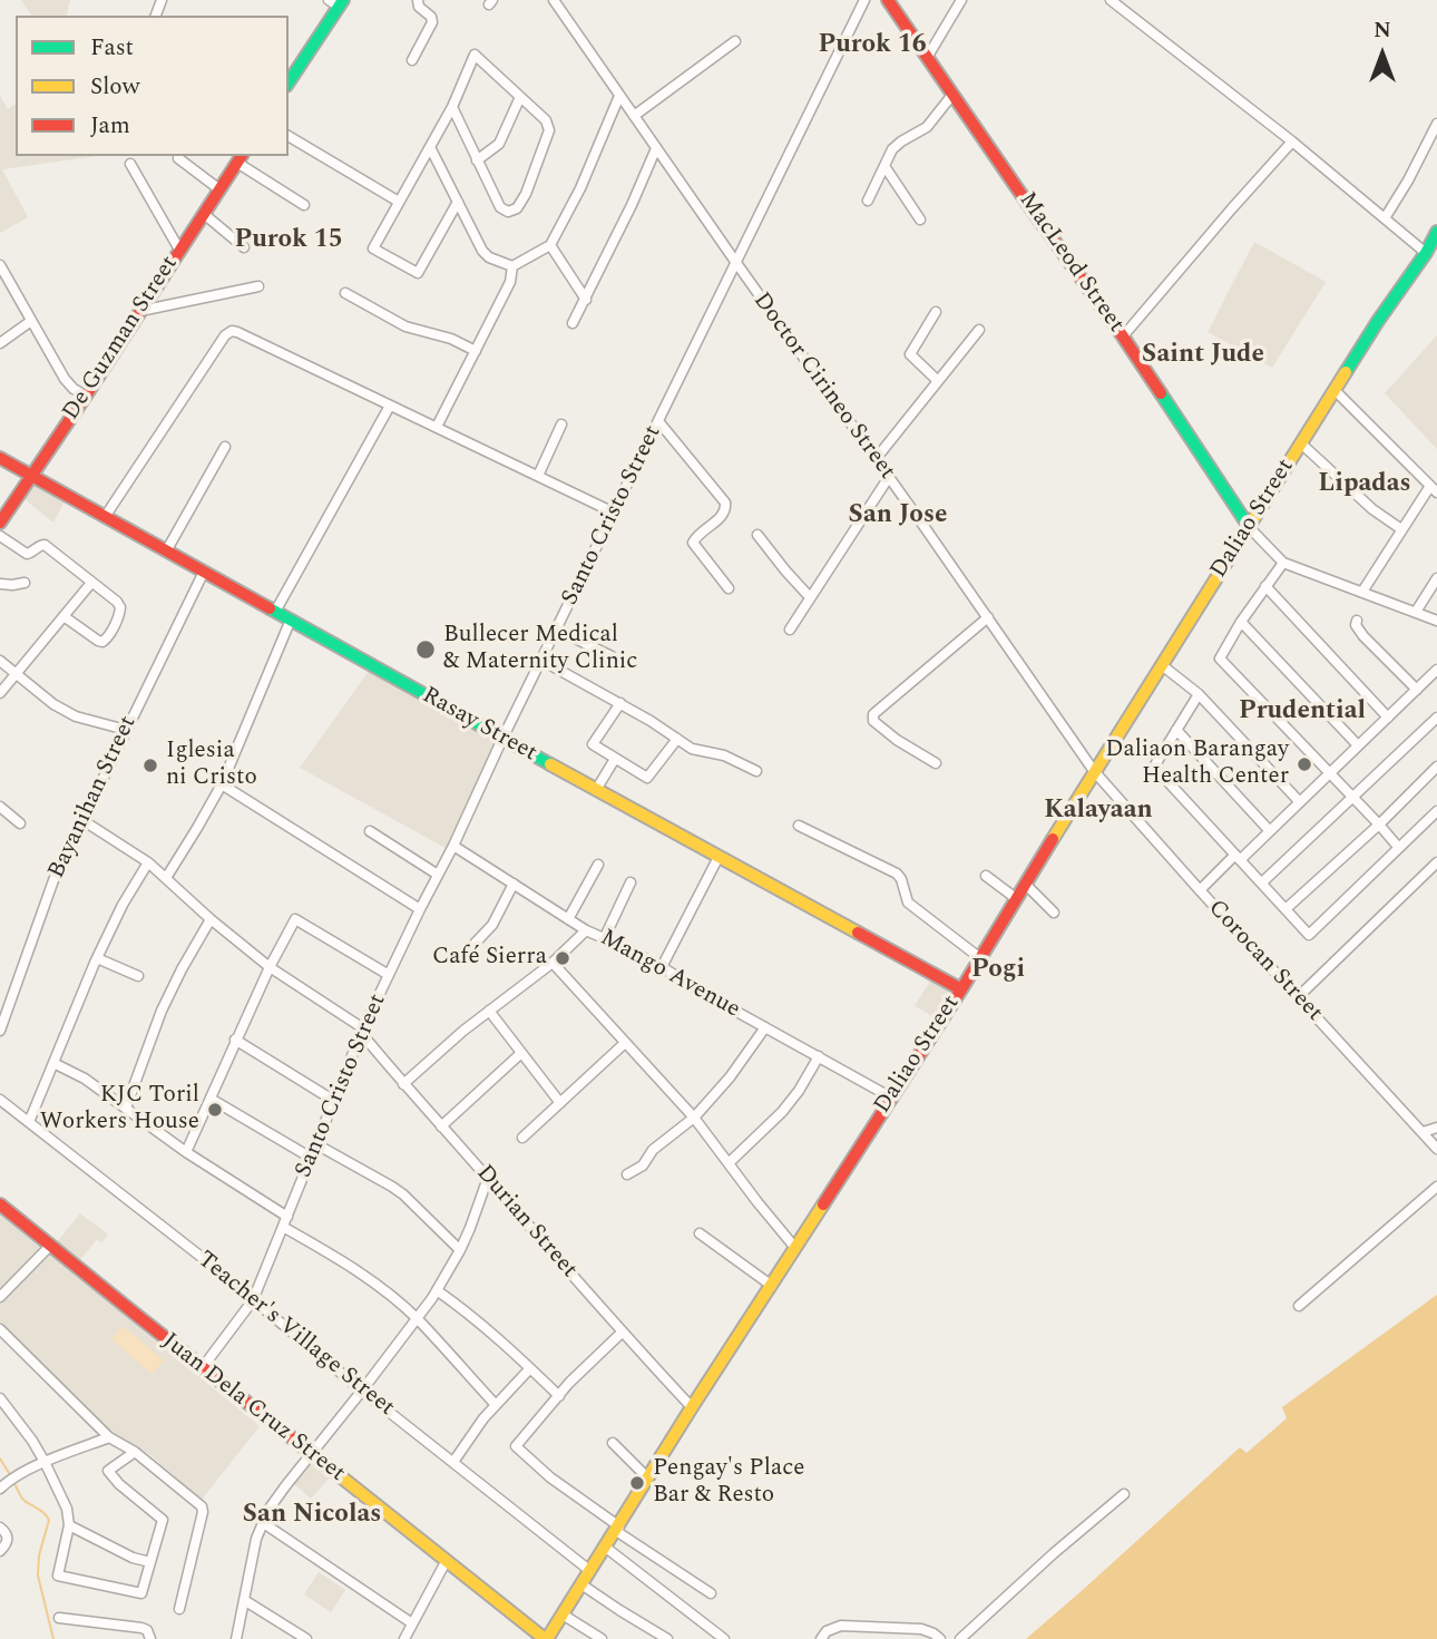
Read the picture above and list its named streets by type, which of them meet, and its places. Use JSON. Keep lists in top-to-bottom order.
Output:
{
  "streets": {
    "street": [
      "MacLeod Street",
      "De Guzman Street",
      "Doctor Cirineo Street",
      "Santo Cristo Street",
      "Daliao Street",
      "Rasay Street",
      "Bayanihan Street",
      "Corocan Street",
      "Mango Avenue",
      "Durian Street",
      "Teacher's Village Street",
      "Juan Dela Cruz Street"
    ]
  },
  "crossings": [
    ["MacLeod Street", "Daliao Street"],
    ["De Guzman Street", "Rasay Street"],
    ["Doctor Cirineo Street", "Santo Cristo Street"],
    ["Doctor Cirineo Street", "Daliao Street"],
    ["Doctor Cirineo Street", "Corocan Street"],
    ["Santo Cristo Street", "Rasay Street"],
    ["Santo Cristo Street", "Mango Avenue"],
    ["Santo Cristo Street", "Durian Street"],
    ["Santo Cristo Street", "Teacher's Village Street"],
    ["Santo Cristo Street", "Juan Dela Cruz Street"],
    ["Daliao Street", "Rasay Street"],
    ["Daliao Street", "Corocan Street"],
    ["Daliao Street", "Mango Avenue"],
    ["Daliao Street", "Durian Street"],
    ["Daliao Street", "Teacher's Village Street"],
    ["Daliao Street", "Juan Dela Cruz Street"],
    ["Rasay Street", "Bayanihan Street"],
    ["Bayanihan Street", "Durian Street"]
  ],
  "districts": [
    "Purok 16",
    "Purok 15",
    "Saint Jude",
    "Lipadas",
    "San Jose",
    "Prudential",
    "Kalayaan",
    "Pogi",
    "San Nicolas"
  ],
  "places": [
    "Bullecer Medical & Maternity Clinic",
    "Daliaon Barangay Health Center",
    "Iglesia ni Cristo",
    "Café Sierra",
    "KJC Toril Workers House",
    "Pengay's Place Bar & Resto"
  ],
  "legend": ["Fast", "Slow", "Jam"],
  "north": "top"
}
